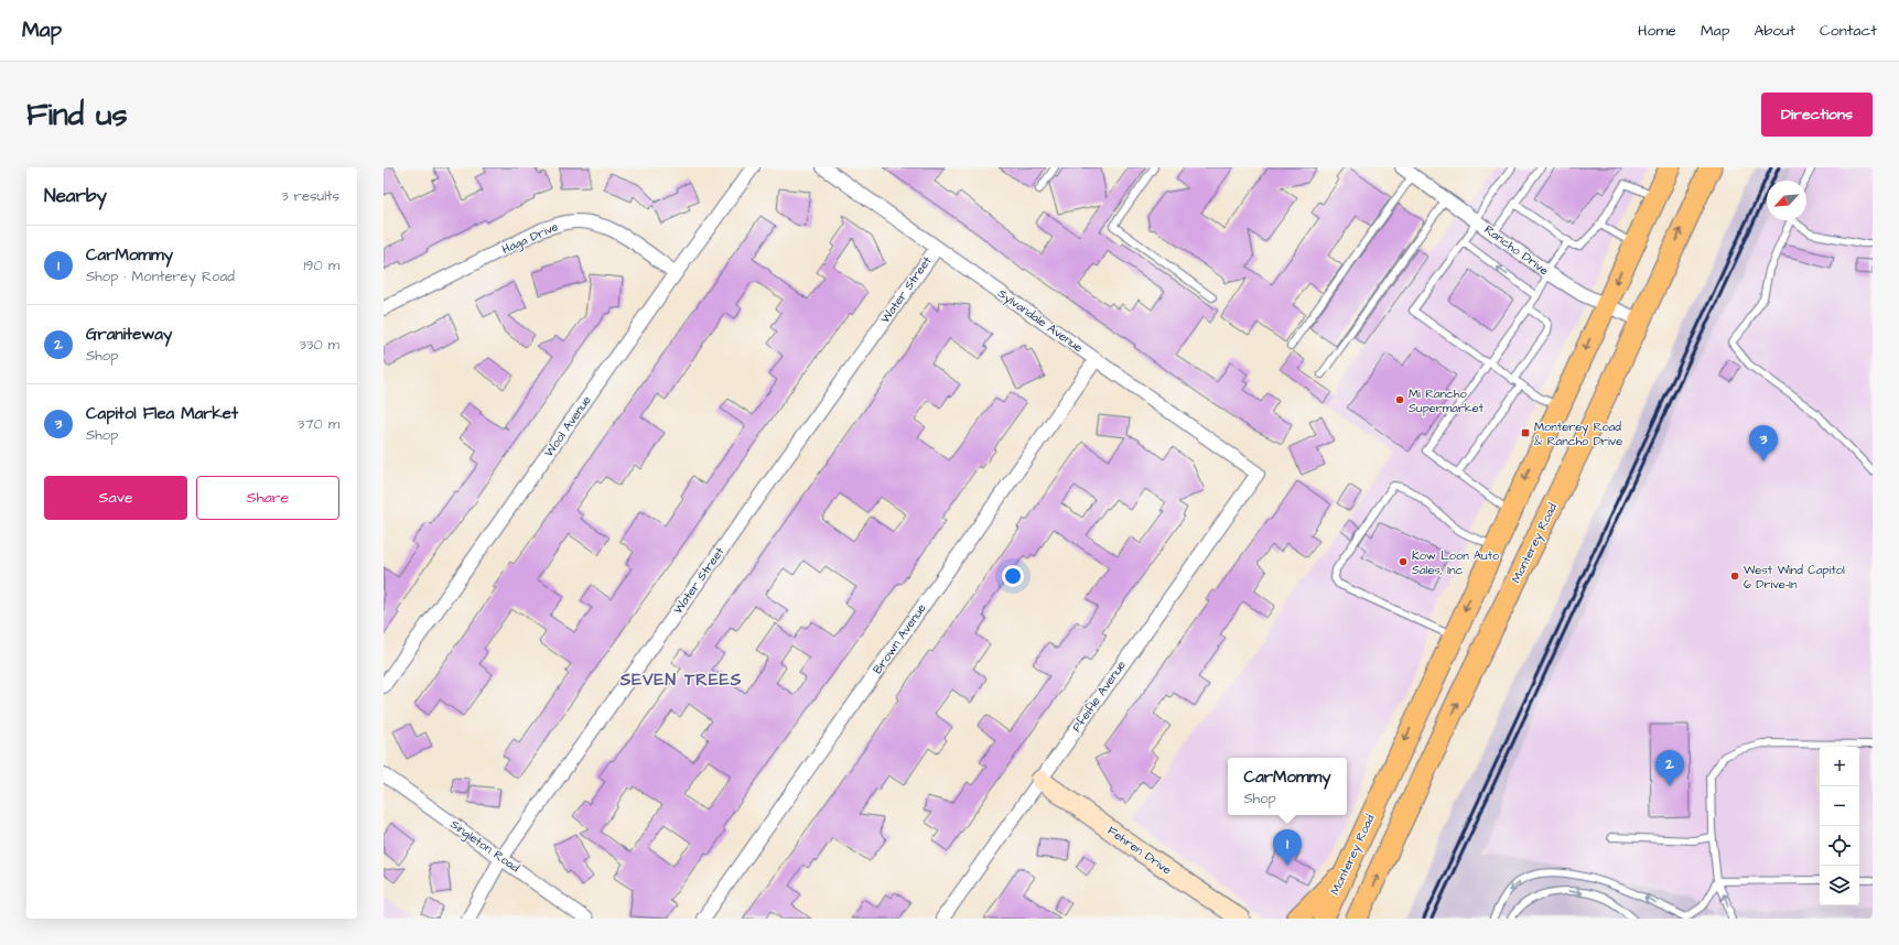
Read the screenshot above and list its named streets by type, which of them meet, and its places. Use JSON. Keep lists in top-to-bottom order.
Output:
{
  "streets": {
    "main road": ["Monterey Road"],
    "street": [
      "Haga Drive",
      "Rancho Drive",
      "Water Street",
      "Sylvandale Avenue",
      "Wool Avenue",
      "Brown Avenue",
      "Pfeifle Avenue",
      "Singleton Road",
      "Fehren Drive"
    ]
  },
  "crossings": [
    ["Haga Drive", "Wool Avenue"],
    ["Rancho Drive", "Monterey Road"],
    ["Water Street", "Sylvandale Avenue"],
    ["Water Street", "Singleton Road"],
    ["Sylvandale Avenue", "Brown Avenue"],
    ["Sylvandale Avenue", "Pfeifle Avenue"],
    ["Pfeifle Avenue", "Fehren Drive"]
  ],
  "districts": ["SEVEN TREES"],
  "places": {
    "other": ["Mi Rancho Supermarket", "Kow Loon Auto Sales, Inc", "West Wind Capitol 6 Drive-In"],
    "transit": ["Monterey Road & Rancho Drive"]
  },
  "north": "bottom left",
  "page": {
    "header": "Map",
    "nav": [
      "Home",
      "Map",
      "About",
      "Contact"
    ],
    "buttons": [
      "Directions",
      ["Save", "Share"]
    ],
    "title": "Find us",
    "heading": ["Nearby", "3 results"],
    "list": [
      {
        "mark": "1",
        "name": "CarMommy",
        "note": "Shop · Monterey Road",
        "value": "190 m"
      },
      {
        "mark": "2",
        "name": "Graniteway",
        "note": "Shop",
        "value": "330 m"
      },
      {
        "mark": "3",
        "name": "Capitol Flea Market",
        "note": "Shop",
        "value": "370 m"
      }
    ],
    "pins": ["3", "2", "1"],
    "map_buttons": ["+", "−"],
    "popup": ["CarMommy", "Shop"]
  }
}
